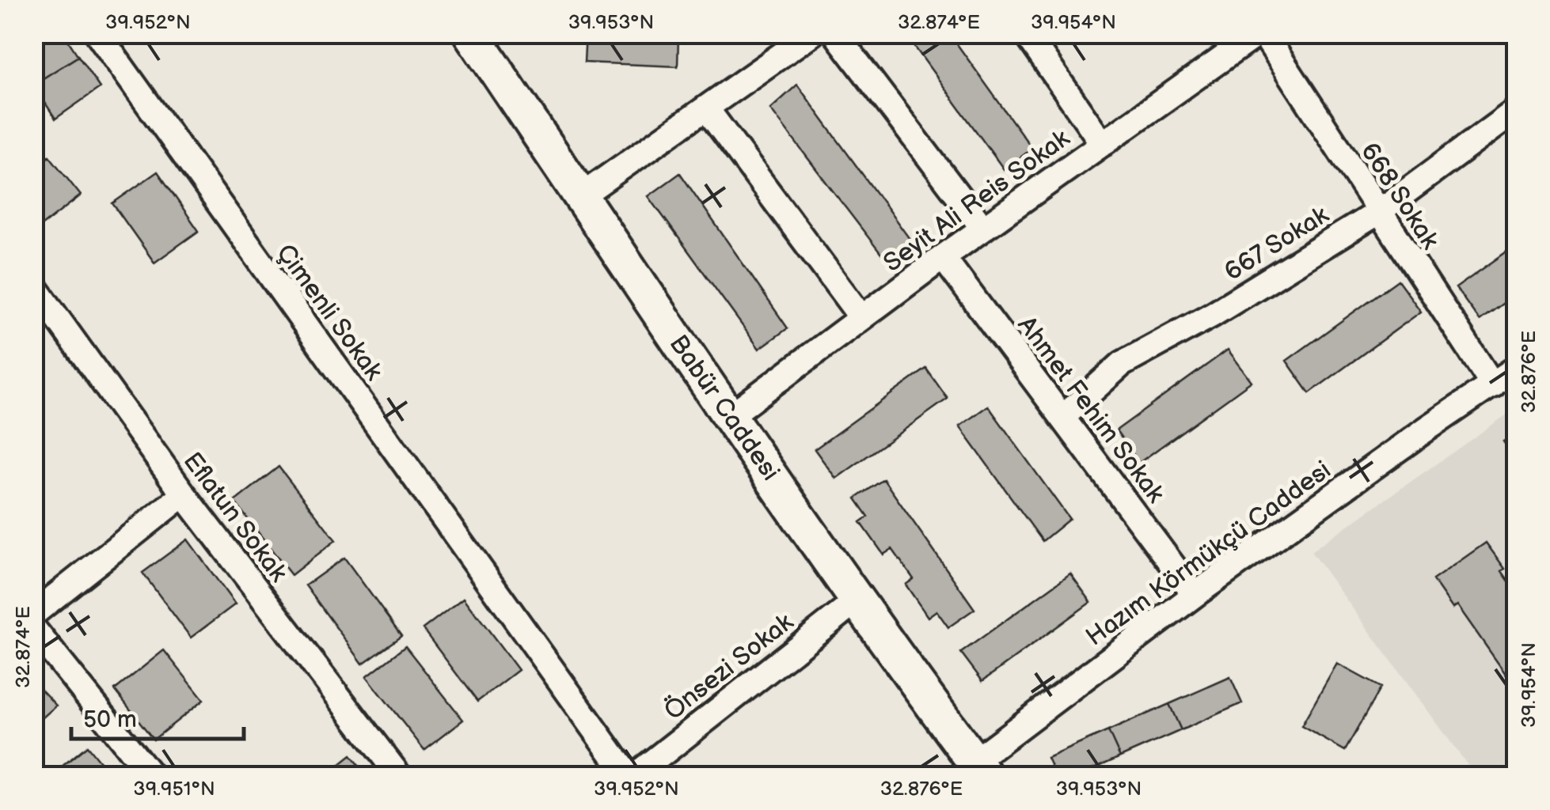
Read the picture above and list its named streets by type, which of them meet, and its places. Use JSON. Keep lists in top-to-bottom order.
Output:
{
  "streets": {
    "main road": ["Babür Caddesi"],
    "street": [
      "668 Sokak",
      "Seyit Ali Reis Sokak",
      "667 Sokak",
      "Çimenli Sokak",
      "Ahmet Fehim Sokak",
      "Eflatun Sokak",
      "Hazım Körmükçü Caddesi",
      "Önsezi Sokak"
    ]
  },
  "crossings": [
    ["668 Sokak", "Seyit Ali Reis Sokak"],
    ["668 Sokak", "667 Sokak"],
    ["668 Sokak", "Hazım Körmükçü Caddesi"],
    ["Seyit Ali Reis Sokak", "Babür Caddesi"],
    ["Seyit Ali Reis Sokak", "Ahmet Fehim Sokak"],
    ["667 Sokak", "Ahmet Fehim Sokak"],
    ["Çimenli Sokak", "Önsezi Sokak"],
    ["Babür Caddesi", "Hazım Körmükçü Caddesi"],
    ["Babür Caddesi", "Önsezi Sokak"],
    ["Ahmet Fehim Sokak", "Hazım Körmükçü Caddesi"]
  ],
  "scale_bar": "50 m",
  "coordinates": [
    "39.952°N",
    "39.953°N",
    "32.874°E",
    "39.954°N",
    "32.876°E",
    "39.951°N"
  ]
}
